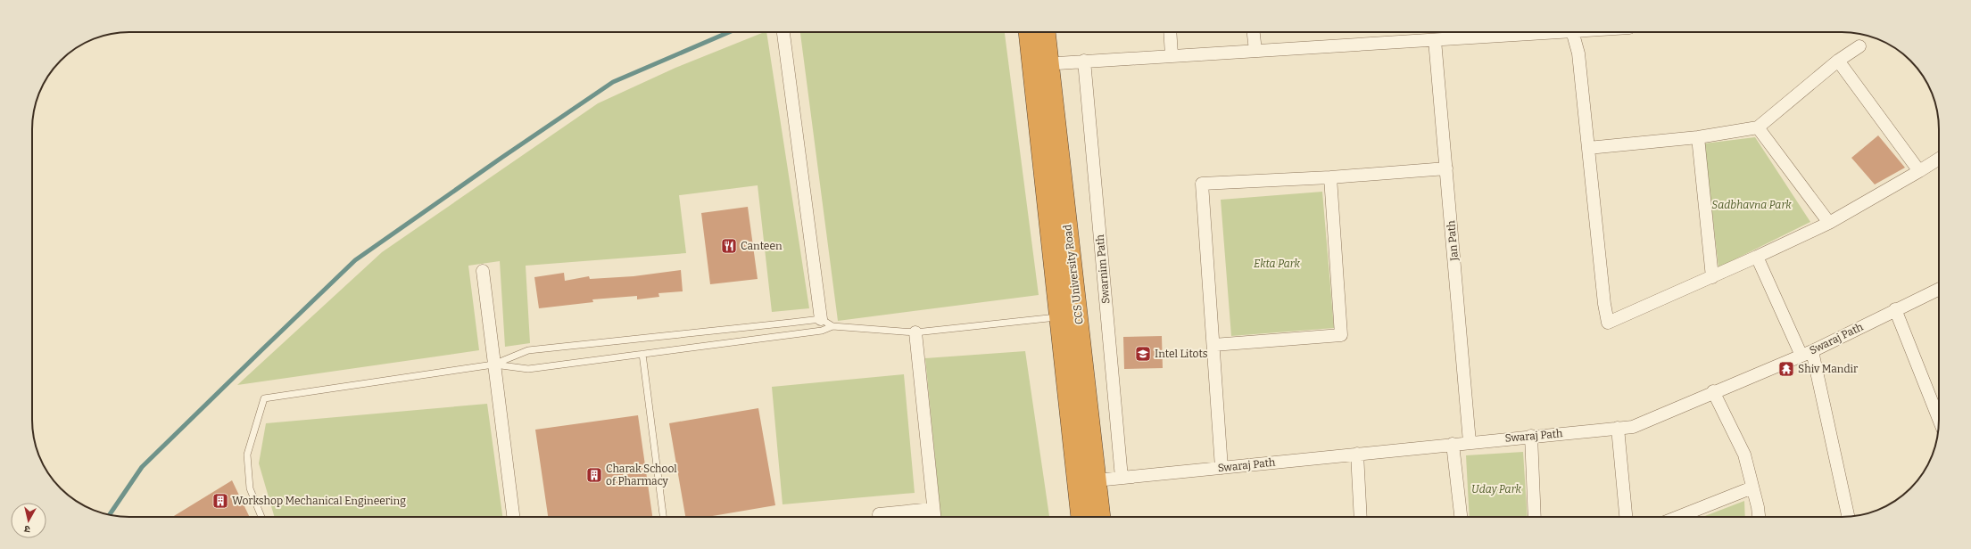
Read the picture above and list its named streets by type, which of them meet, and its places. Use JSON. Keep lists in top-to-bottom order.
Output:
{
  "streets": {
    "highway": ["CCS University Road"],
    "street": ["Jan Path", "Swarnim Path", "Swaraj Path"]
  },
  "crossings": [
    ["Jan Path", "Swaraj Path"],
    ["Swarnim Path", "Swaraj Path"],
    ["CCS University Road", "Swaraj Path"]
  ],
  "parks": ["Sadbhavna Park", "Ekta Park", "Uday Park"],
  "places": {
    "restaurant": ["Canteen"],
    "school or university": ["Intel Litots"],
    "temple": ["Shiv Mandir"],
    "building": ["Charak School of Pharmacy", "Workshop Mechanical Engineering"]
  },
  "north": "bottom"
}
